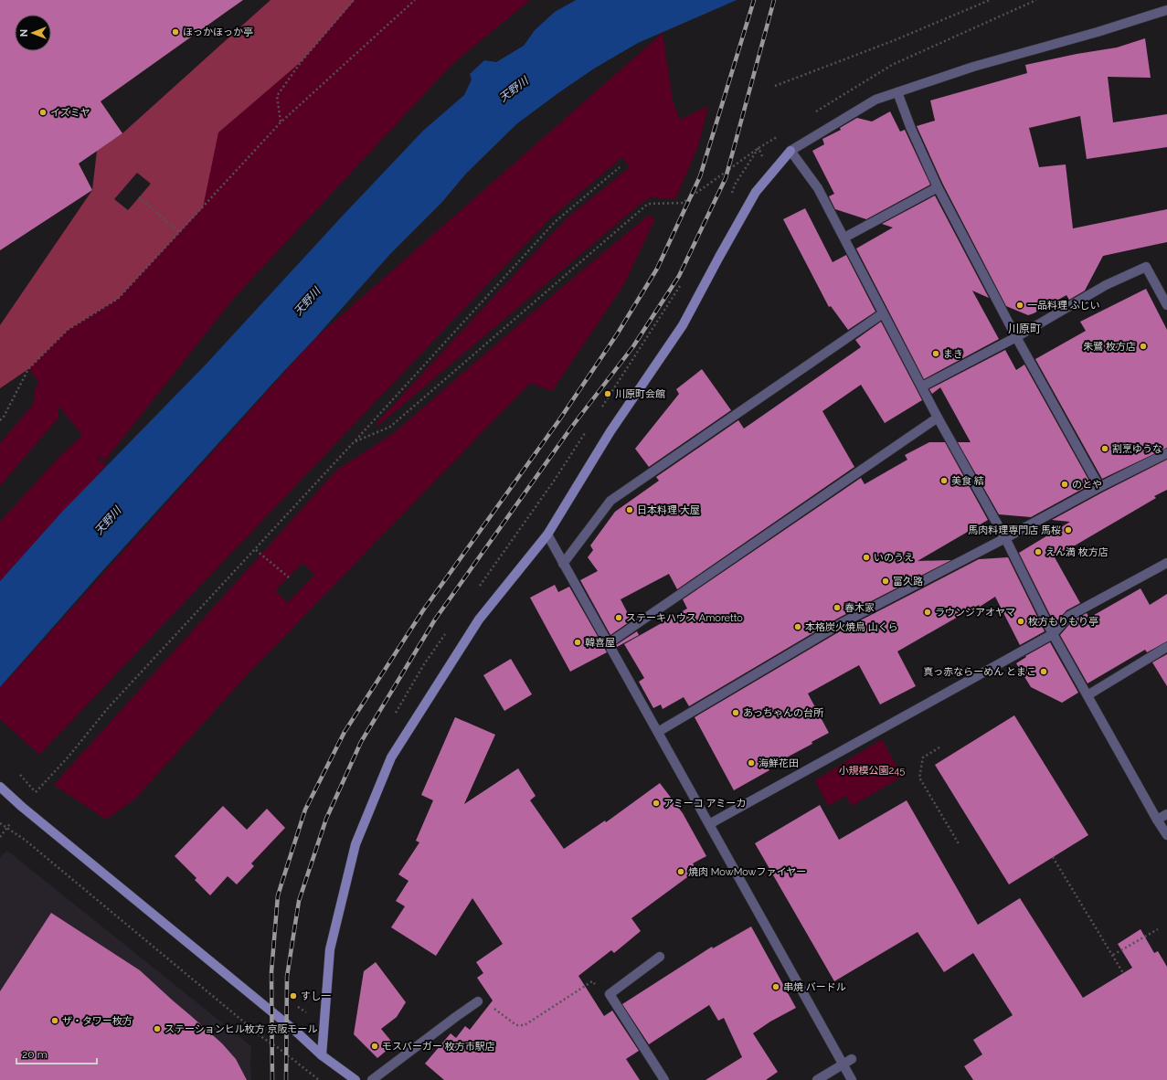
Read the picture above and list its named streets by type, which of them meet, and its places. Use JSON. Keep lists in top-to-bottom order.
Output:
{
  "districts": ["川原町"],
  "water": ["天野川"],
  "parks": ["小規模公園245"],
  "places": [
    "ほっかほっか亭",
    "イズミヤ",
    "一品料理 ふじい",
    "朱鷺 枚方店",
    "まき",
    "川原町会館",
    "割烹ゆうな",
    "美食 結",
    "のとや",
    "日本料理 大屋",
    "馬肉料理専門店 馬桜",
    "えん満 枚方店",
    "いのうえ",
    "富久路",
    "春木家",
    "ラウンジアオヤマ",
    "ステーキハウス Amoretto",
    "枚方もりもり亭",
    "本格炭火焼鳥 山くら",
    "韓喜屋",
    "真っ赤ならーめん とまこ",
    "あっちゃんの台所",
    "海鮮花田",
    "アミーコ アミーカ",
    "焼肉 MowMowファイヤー",
    "串焼 バードル",
    "すし一",
    "ザ・タワー枚方",
    "ステーションヒル枚方 京阪モール",
    "モスバーガー 枚方市駅店"
  ],
  "scale_bar": "20 m",
  "north": "left"
}
